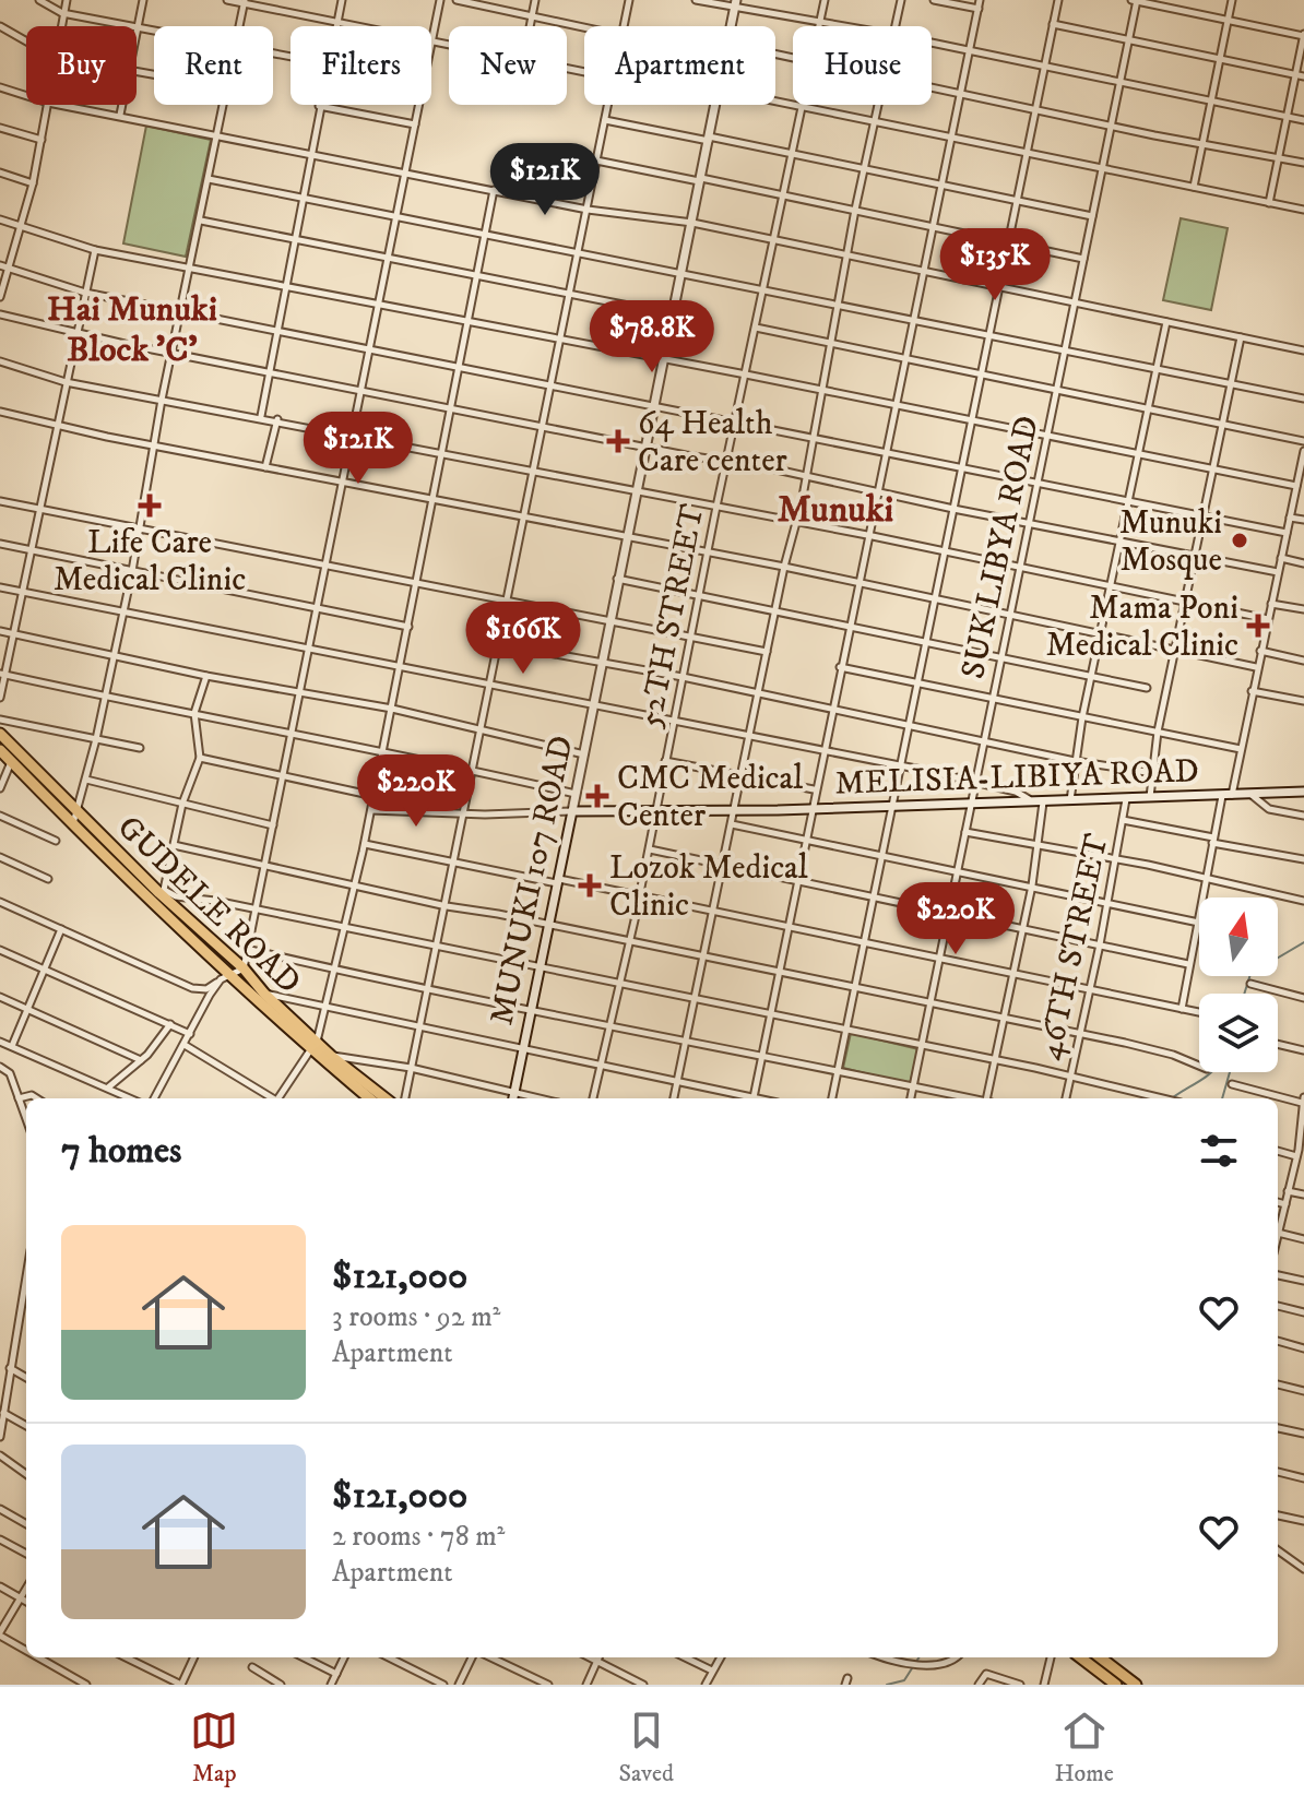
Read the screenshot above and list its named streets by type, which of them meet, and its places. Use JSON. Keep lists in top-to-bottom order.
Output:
{
  "streets": {
    "highway": ["GUDELE ROAD"],
    "main road": ["MELISIA-LIBIYA ROAD", "MUNUKI 107 ROAD"],
    "street": ["SUK LIBYA ROAD", "52TH STREET", "46TH STREET"]
  },
  "crossings": [
    ["SUK LIBYA ROAD", "MELISIA-LIBIYA ROAD"],
    ["52TH STREET", "MELISIA-LIBIYA ROAD"],
    ["MELISIA-LIBIYA ROAD", "MUNUKI 107 ROAD"],
    ["MELISIA-LIBIYA ROAD", "46TH STREET"]
  ],
  "districts": ["Hai Munuki Block 'C'", "Munuki"],
  "places": {
    "health": [
      "64 Health Care center",
      "Life Care Medical Clinic",
      "Mama Poni Medical Clinic",
      "CMC Medical Center",
      "Lozok Medical Clinic"
    ],
    "other": ["Munuki Mosque"]
  },
  "north": "top",
  "page": {
    "chip": [
      "Buy",
      "Rent",
      "Filters",
      "New",
      "Apartment",
      "House"
    ],
    "price": [
      "$121K",
      "$135K",
      "$78.8K",
      "$121K",
      "$166K",
      "$220K",
      "$220K"
    ],
    "heading": "7 homes",
    "list": [
      {
        "name": "$121,000",
        "note": "3 rooms · 92 m² · Apartment"
      },
      {
        "name": "$121,000",
        "note": "2 rooms · 78 m² · Apartment"
      }
    ],
    "tabs": ["Map", "Saved", "Home"]
  }
}
